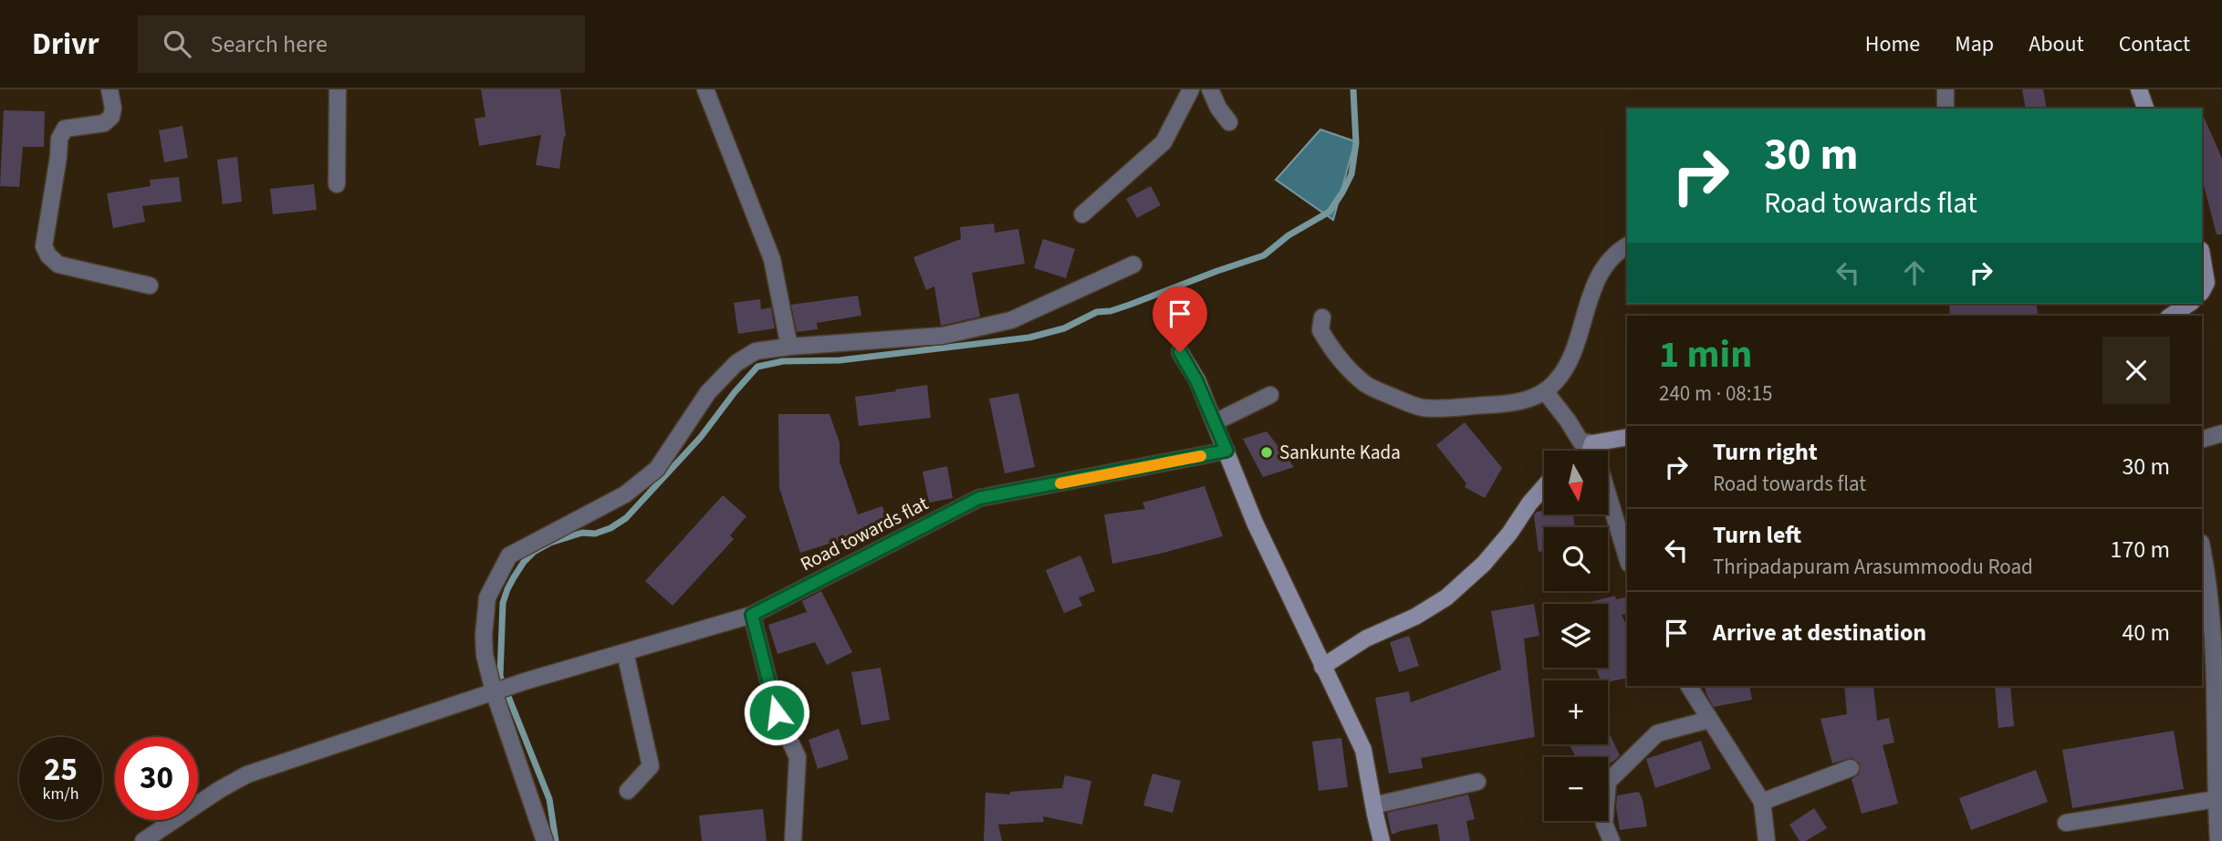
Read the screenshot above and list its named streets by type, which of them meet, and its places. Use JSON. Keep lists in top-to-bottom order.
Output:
{
  "streets": {
    "street": ["Road towards flat"]
  },
  "places": ["Sankunte Kada"],
  "north": "bottom",
  "page": {
    "header": "Drivr",
    "search": "Search here",
    "nav": [
      "Home",
      "Map",
      "About",
      "Contact"
    ],
    "turn": ["30 m", "Road towards flat"],
    "heading": ["1 min", "240 m · 08:15"],
    "list": [
      {
        "name": "Turn right",
        "note": "Road towards flat",
        "value": "30 m"
      },
      {
        "name": "Turn left",
        "note": "Thripadapuram Arasummoodu Road",
        "value": "170 m"
      },
      {
        "name": "Arrive at destination",
        "value": "40 m"
      }
    ],
    "map_buttons": ["+", "−"],
    "speed": "25 km/h",
    "limit": "30"
  }
}
